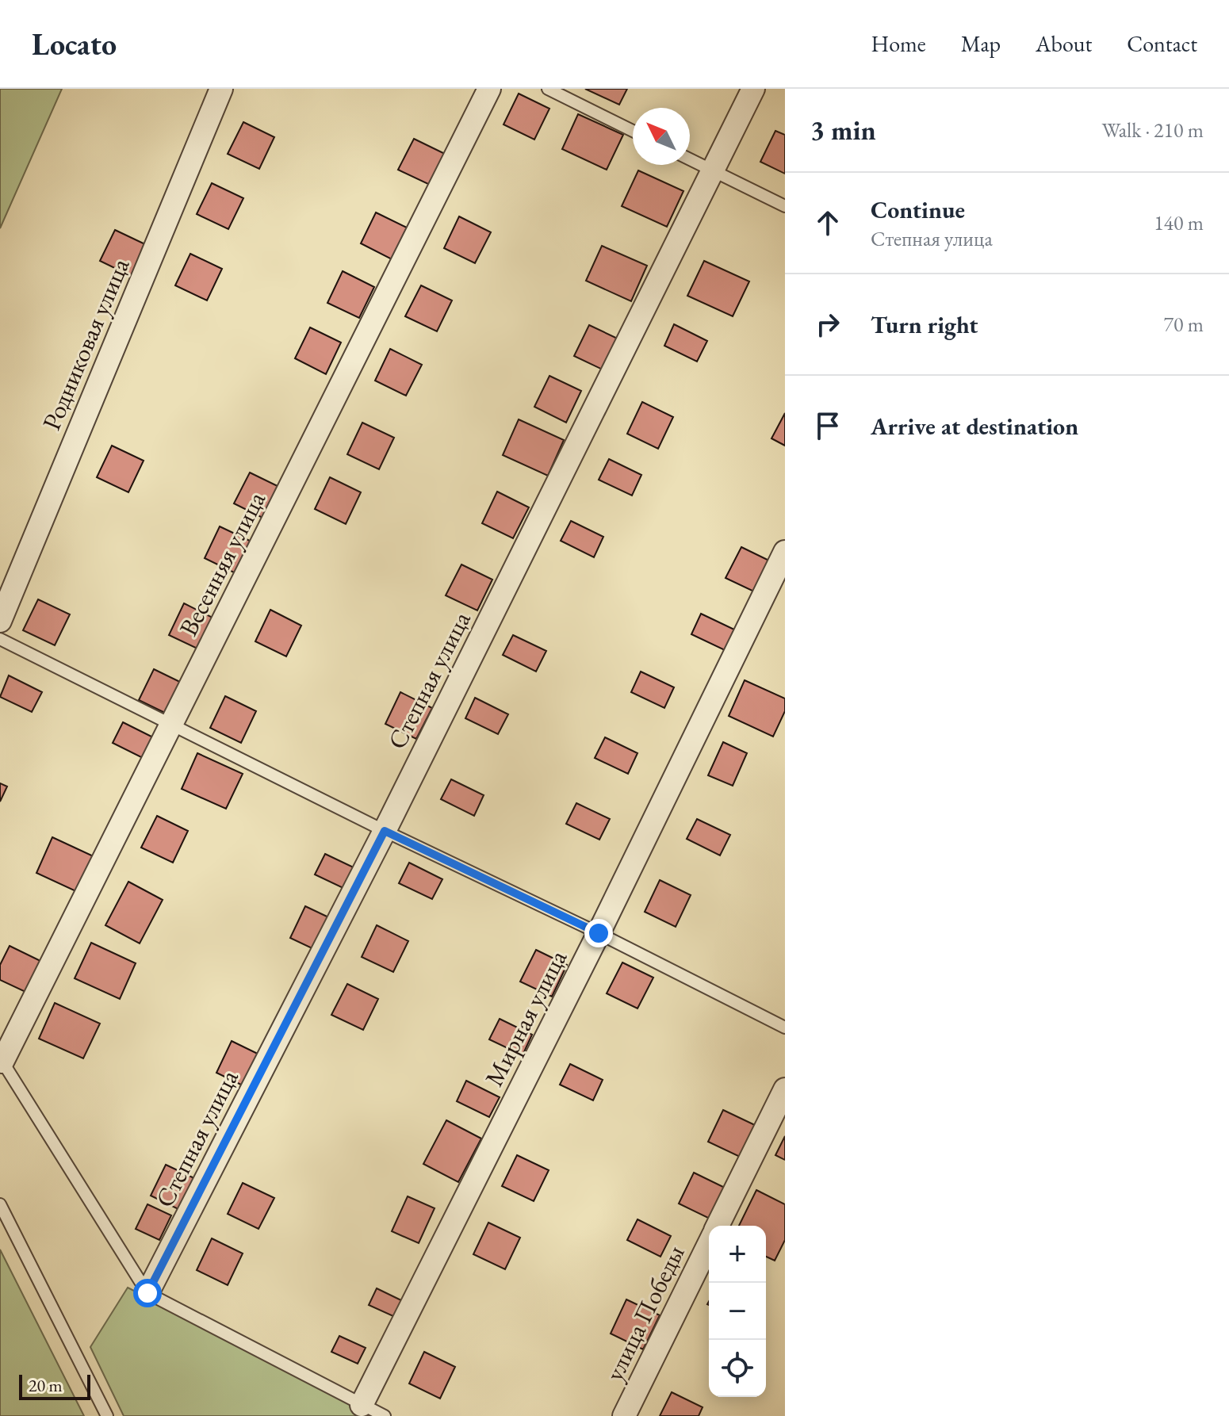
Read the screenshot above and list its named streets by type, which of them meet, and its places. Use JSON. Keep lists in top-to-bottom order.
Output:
{
  "streets": {
    "street": [
      "Родниковая улица",
      "Весенняя улица",
      "Степная улица",
      "Мирная улица",
      "улица Победы"
    ]
  },
  "scale_bar": "20 m",
  "north": "top left",
  "page": {
    "header": "Locato",
    "nav": [
      "Home",
      "Map",
      "About",
      "Contact"
    ],
    "heading": ["3 min", "Walk · 210 m"],
    "list": [
      ["Continue", "Степная улица", "140 m"],
      ["Turn right", "70 m"],
      "Arrive at destination"
    ],
    "map_buttons": ["+", "−"],
    "scale": "20 m"
  }
}
